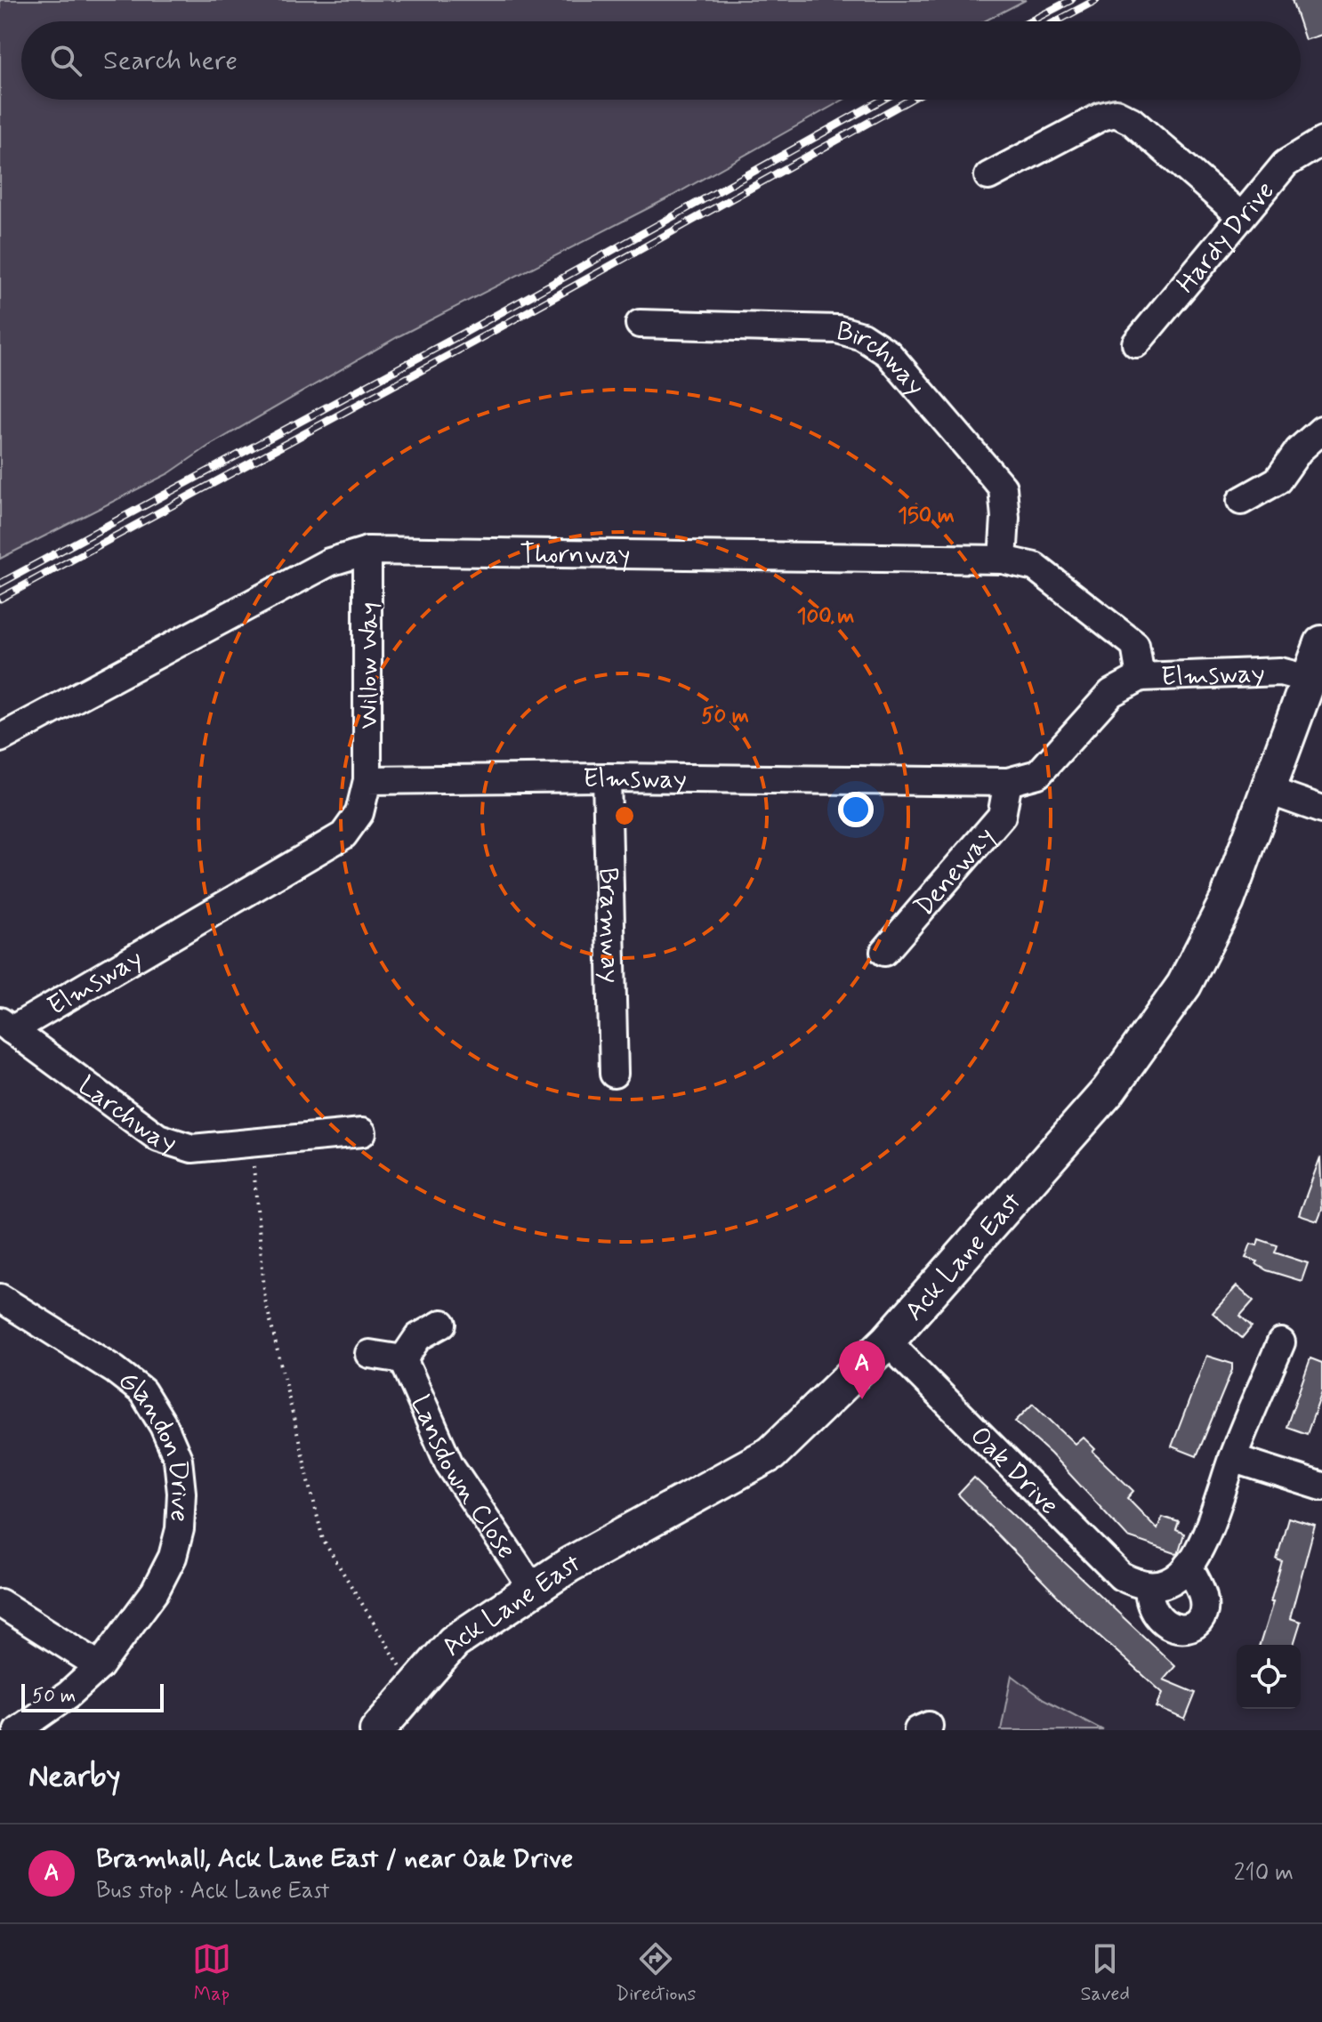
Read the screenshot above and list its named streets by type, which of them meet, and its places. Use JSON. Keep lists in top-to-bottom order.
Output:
{
  "streets": {
    "main road": ["Ack Lane East"],
    "street": [
      "Hardy Drive",
      "Birchway",
      "Thornway",
      "Willow Way",
      "Elmsway",
      "Deneway",
      "Bramway",
      "Larchway",
      "Glandon Drive",
      "Oak Drive",
      "Lansdown Close"
    ]
  },
  "crossings": [
    ["Birchway", "Thornway"],
    ["Thornway", "Willow Way"],
    ["Thornway", "Elmsway"],
    ["Willow Way", "Elmsway"],
    ["Elmsway", "Deneway"],
    ["Elmsway", "Bramway"],
    ["Elmsway", "Larchway"],
    ["Elmsway", "Ack Lane East"],
    ["Ack Lane East", "Oak Drive"],
    ["Ack Lane East", "Lansdown Close"]
  ],
  "scale_bar": "50 m",
  "page": {
    "search": "Search here",
    "pins": "A",
    "scale": "50 m",
    "heading": "Nearby",
    "list": [
      {
        "mark": "A",
        "name": "Bramhall, Ack Lane East / near Oak Drive",
        "note": "Bus stop · Ack Lane East",
        "value": "210 m"
      }
    ],
    "nav": ["Map", "Directions", "Saved"]
  },
  "rings": ["150 m", "100 m", "50 m"]
}
